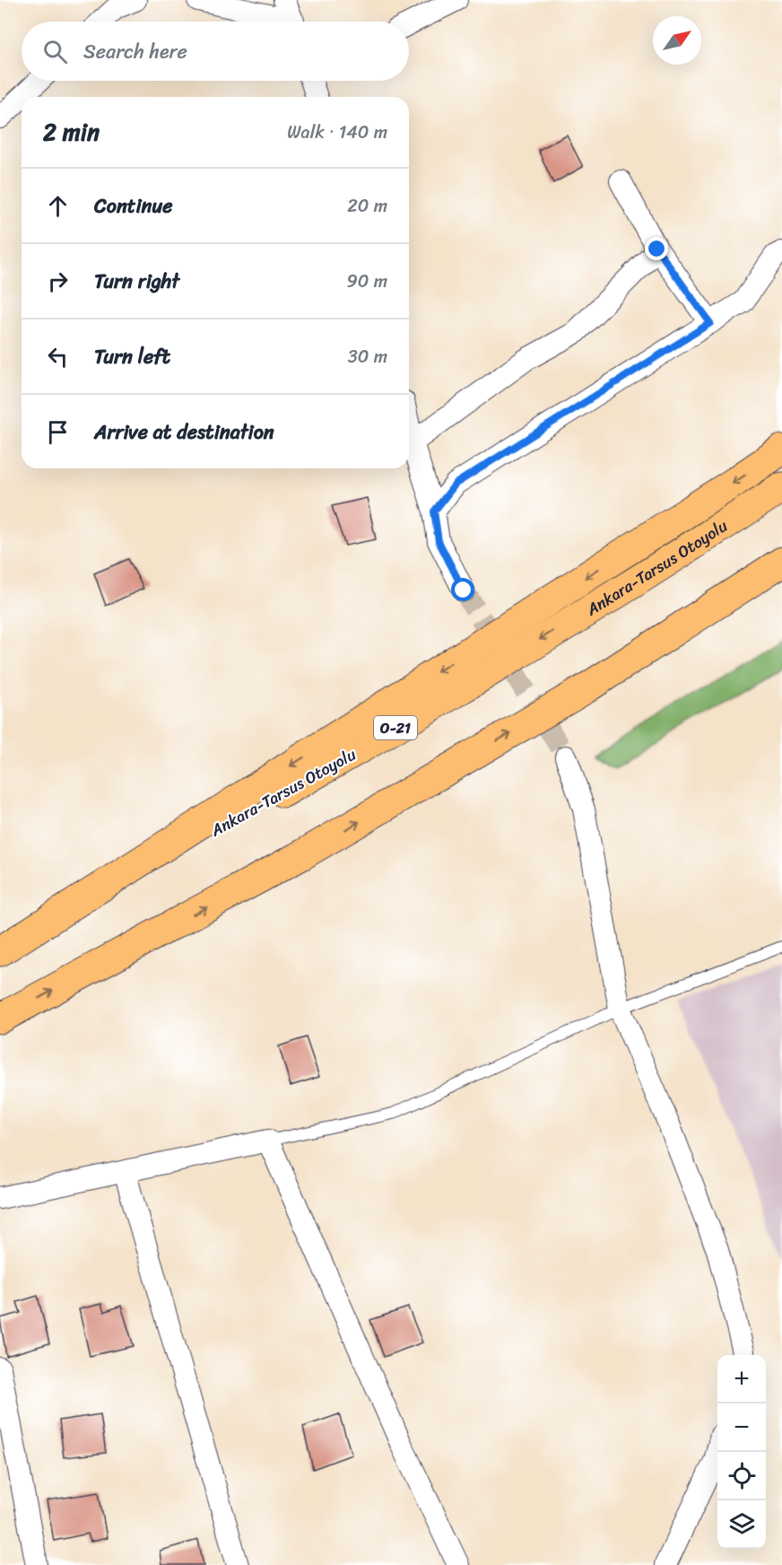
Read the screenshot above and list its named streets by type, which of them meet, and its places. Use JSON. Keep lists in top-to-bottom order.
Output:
{
  "streets": {
    "highway": ["Ankara-Tarsus Otoyolu", "O-21"]
  },
  "north": "top right",
  "page": {
    "search": "Search here",
    "heading": ["2 min", "Walk · 140 m"],
    "list": [
      ["Continue", "20 m"],
      ["Turn right", "90 m"],
      ["Turn left", "30 m"],
      "Arrive at destination"
    ],
    "map_buttons": ["+", "−"]
  }
}
